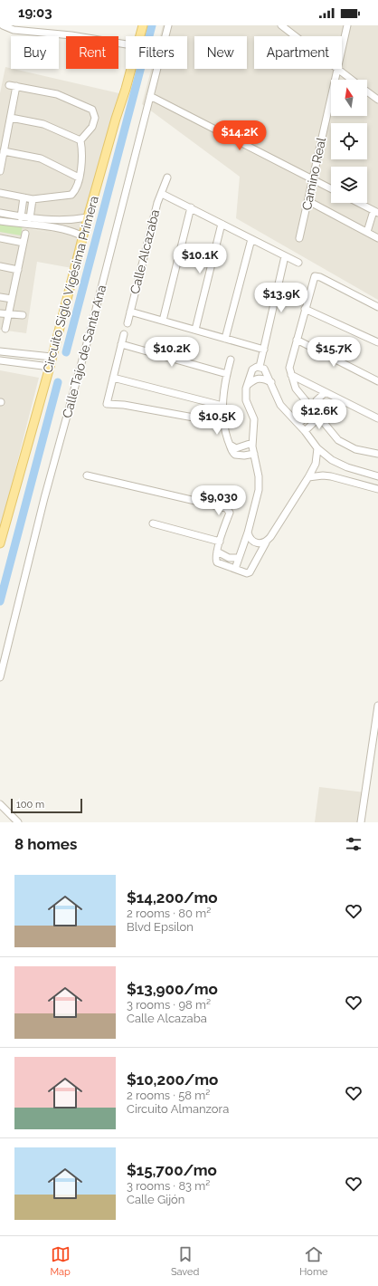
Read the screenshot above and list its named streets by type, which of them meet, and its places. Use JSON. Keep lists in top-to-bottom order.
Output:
{
  "streets": {
    "main road": ["Circuito Siglo Vigésima Primera"],
    "street": ["Camino Real", "Calle Alcazaba", "Calle Tajo de Santa Ana"]
  },
  "scale_bar": "100 m",
  "north": "top",
  "page": {
    "status": "19:03",
    "chip": [
      "Buy",
      "Rent",
      "Filters",
      "New",
      "Apartment"
    ],
    "price": [
      "$14.2K",
      "$10.1K",
      "$13.9K",
      "$10.2K",
      "$15.7K",
      "$12.6K",
      "$10.5K",
      "$9,030"
    ],
    "scale": "100 m",
    "heading": "8 homes",
    "list": [
      {
        "name": "$14,200/mo",
        "note": "2 rooms · 80 m² · Blvd Epsilon"
      },
      {
        "name": "$13,900/mo",
        "note": "3 rooms · 98 m² · Calle Alcazaba"
      },
      {
        "name": "$10,200/mo",
        "note": "2 rooms · 58 m² · Circuito Almanzora"
      },
      {
        "name": "$15,700/mo",
        "note": "3 rooms · 83 m² · Calle Gijón"
      }
    ],
    "tabs": ["Map", "Saved", "Home"]
  }
}
